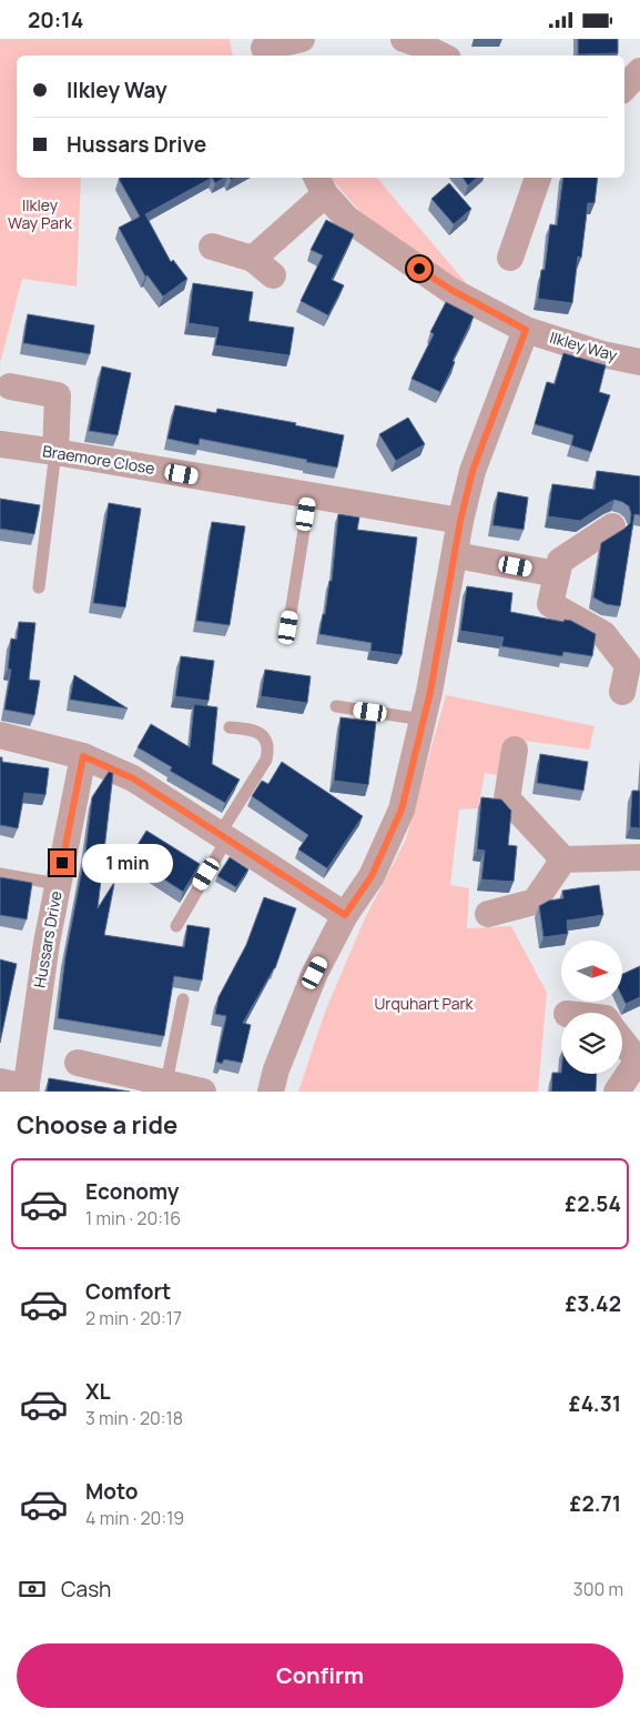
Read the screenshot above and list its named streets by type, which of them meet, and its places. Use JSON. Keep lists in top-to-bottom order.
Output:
{
  "streets": {
    "street": ["Ilkley Way", "Braemore Close", "Hussars Drive"]
  },
  "parks": ["Ilkley Way Park", "Urquhart Park"],
  "north": "right",
  "page": {
    "status": "20:14",
    "banner": ["Ilkley Way", "Hussars Drive"],
    "bubble": "1 min",
    "heading": "Choose a ride",
    "list": [
      {
        "name": "Economy",
        "note": "1 min · 20:16",
        "value": "£2.54"
      },
      {
        "name": "Comfort",
        "note": "2 min · 20:17",
        "value": "£3.42"
      },
      {
        "name": "XL",
        "note": "3 min · 20:18",
        "value": "£4.31"
      },
      {
        "name": "Moto",
        "note": "4 min · 20:19",
        "value": "£2.71"
      }
    ],
    "pay": ["Cash", "300 m"],
    "buttons": "Confirm"
  }
}
